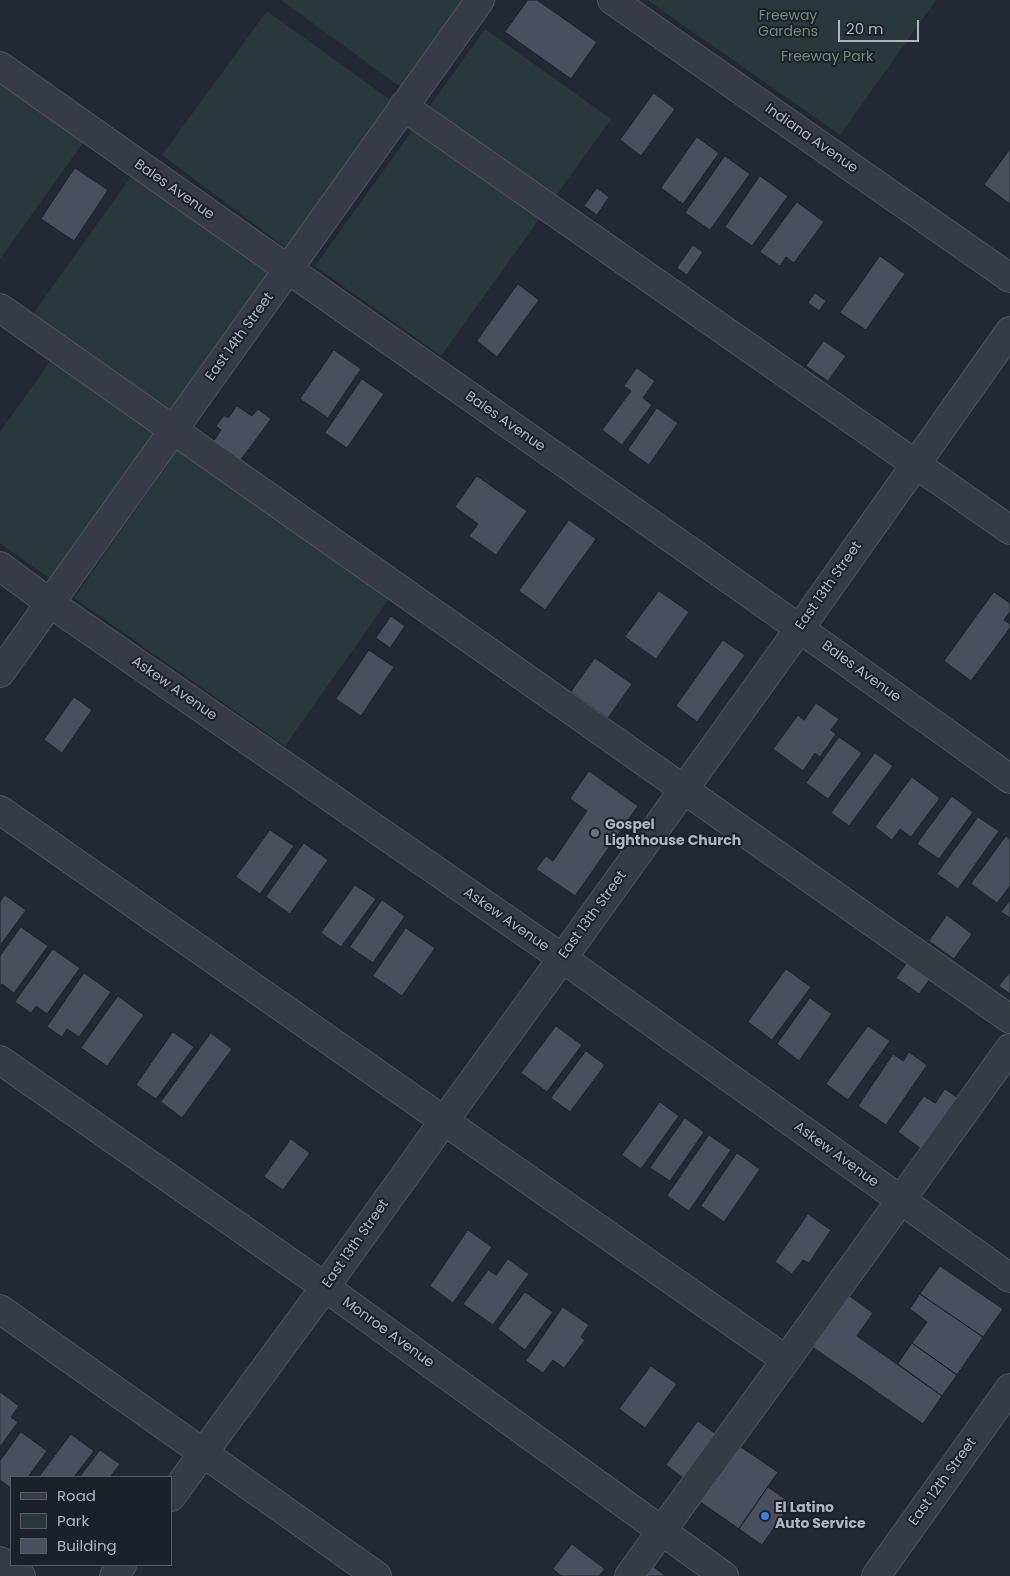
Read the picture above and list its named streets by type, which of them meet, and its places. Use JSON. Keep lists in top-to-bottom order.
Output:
{
  "streets": {
    "street": [
      "Indiana Avenue",
      "Bales Avenue",
      "East 14th Street",
      "East 13th Street",
      "Askew Avenue",
      "Monroe Avenue",
      "East 12th Street"
    ]
  },
  "crossings": [
    ["Bales Avenue", "East 14th Street"],
    ["Bales Avenue", "East 13th Street"],
    ["East 14th Street", "Askew Avenue"],
    ["East 13th Street", "Askew Avenue"],
    ["East 13th Street", "Monroe Avenue"]
  ],
  "parks": ["Freeway Gardens", "Freeway Park"],
  "places": ["Gospel Lighthouse Church", "El Latino Auto Service"],
  "legend": ["Road", "Park", "Building"],
  "scale_bar": "20 m"
}
